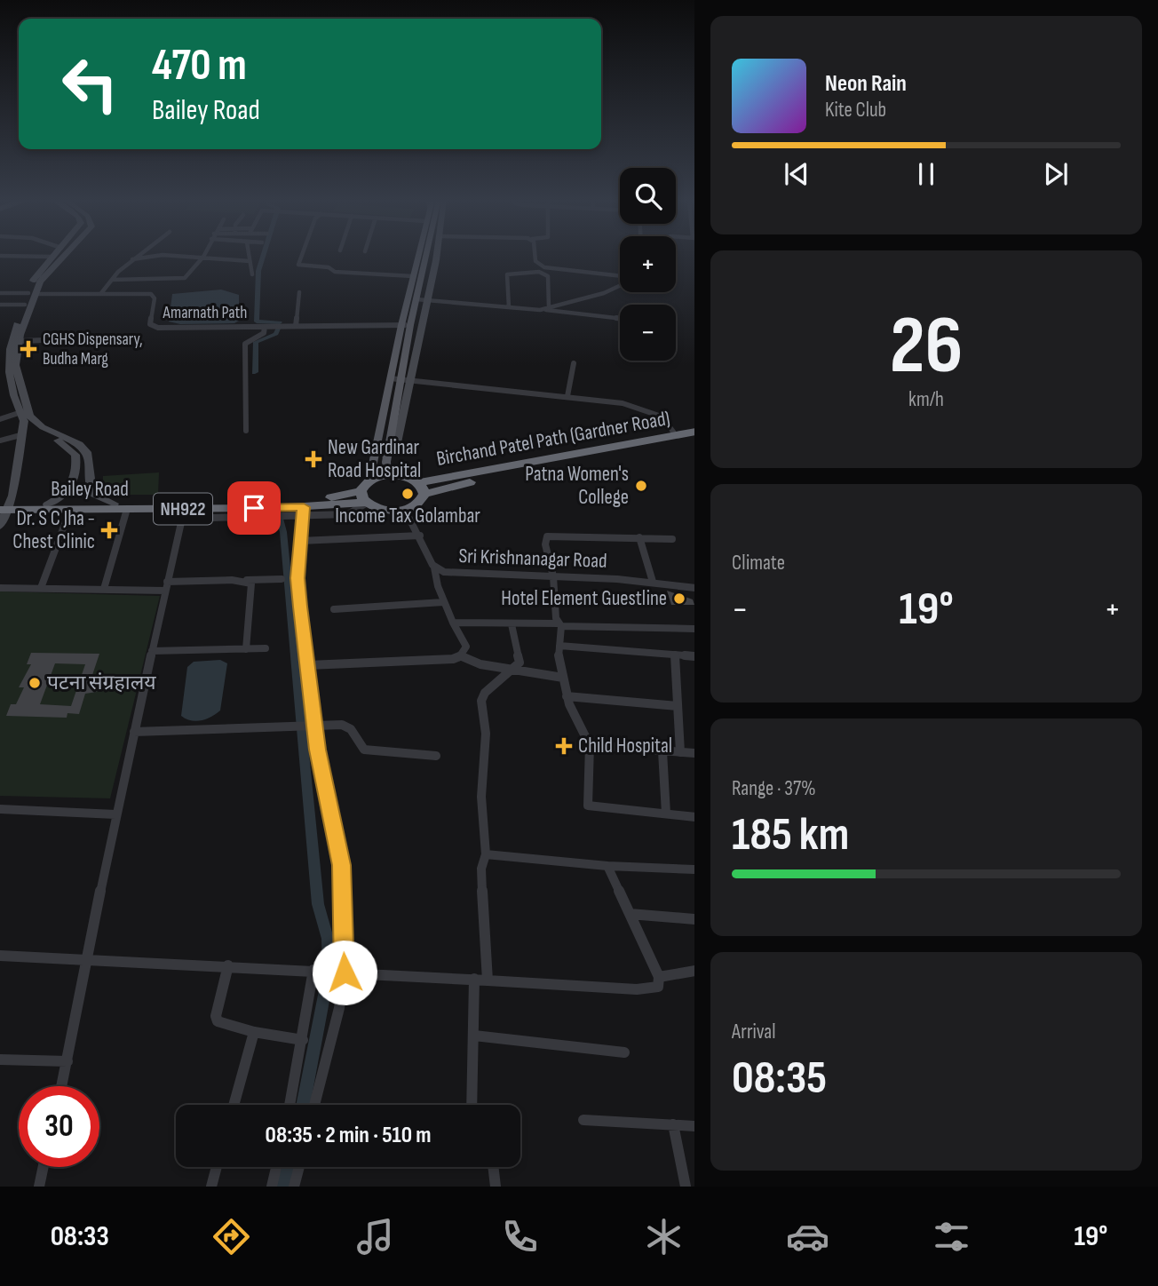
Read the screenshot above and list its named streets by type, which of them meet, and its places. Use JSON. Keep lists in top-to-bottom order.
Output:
{
  "streets": {
    "highway": ["Birchand Patel Path (Gardner Road)", "Bailey Road", "NH922"],
    "street": ["Amarnath Path", "Sri Krishnanagar Road"]
  },
  "crossings": [
    ["Bailey Road", "Sri Krishnanagar Road"]
  ],
  "places": {
    "health": [
      "CGHS Dispensary, Budha Marg",
      "New Gardinar Road Hospital",
      "Dr. S C Jha - Chest Clinic",
      "Child Hospital"
    ],
    "other": [
      "Patna Women's College",
      "Income Tax Golambar",
      "Hotel Element Guestline",
      "पटना संग्रहालय"
    ]
  },
  "page": {
    "turn": ["470 m", "Bailey Road"],
    "song": ["Neon Rain", "Kite Club"],
    "map_buttons": ["+", "−"],
    "tile": [
      ["26", "km/h"],
      "Climate",
      ["Range · 37%", "185 km"],
      ["Arrival", "08:35"]
    ],
    "heat": ["−", "19°", "+"],
    "limit": "30",
    "trip": "08:35 · 2 min · 510 m",
    "tabs": ["08:33", "19°"]
  }
}
